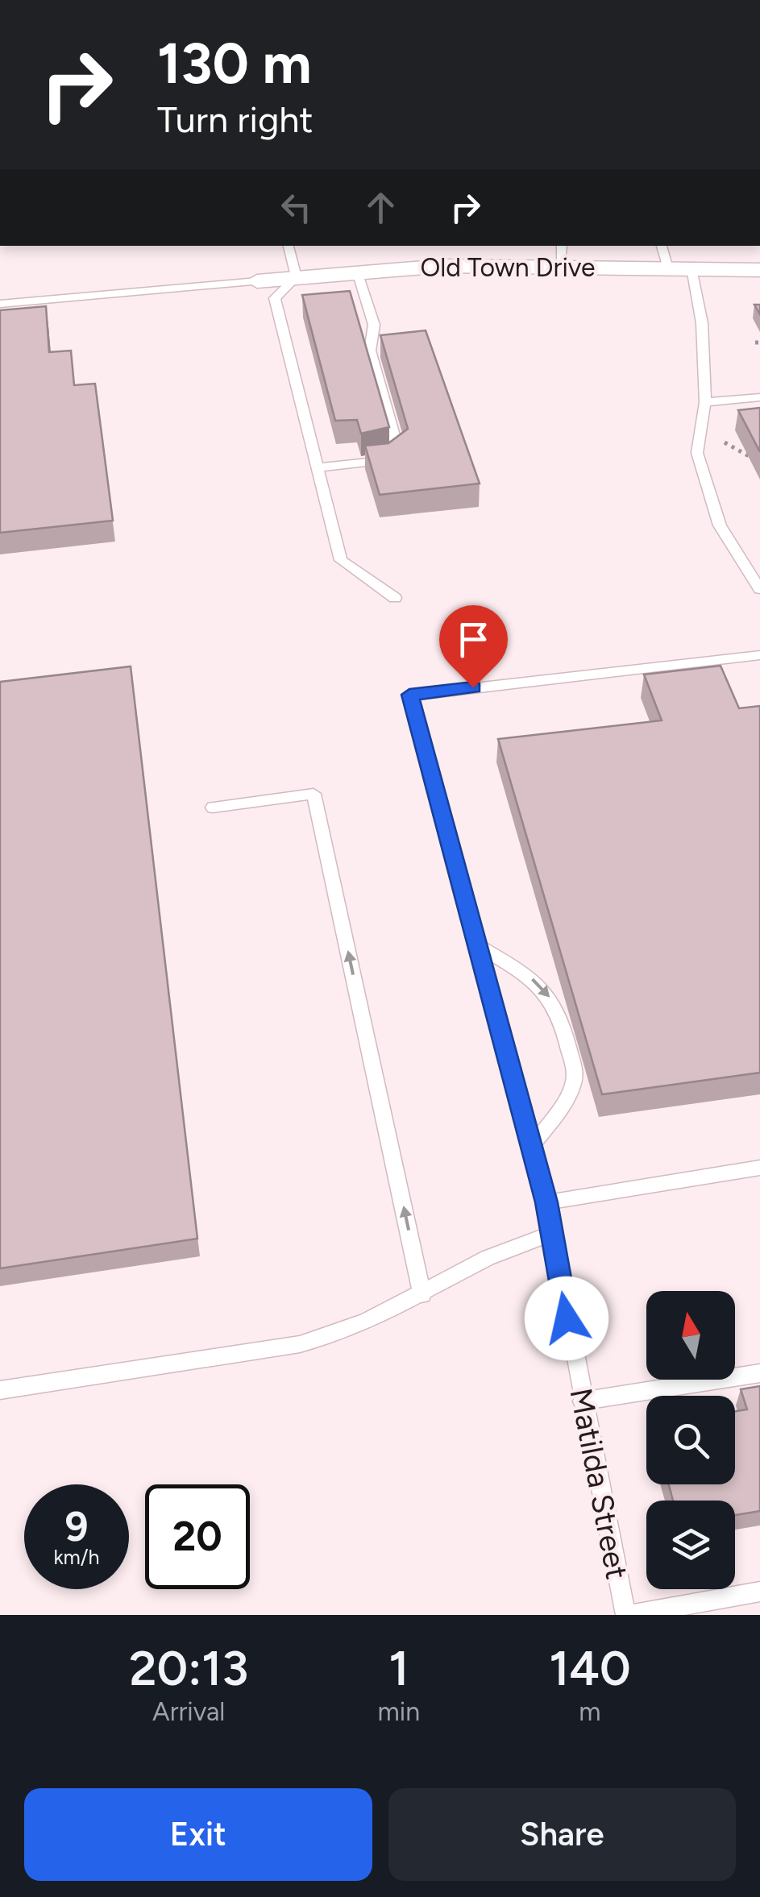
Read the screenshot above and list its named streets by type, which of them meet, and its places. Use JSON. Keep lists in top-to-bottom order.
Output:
{
  "streets": {
    "street": ["Old Town Drive"],
    "lane": ["Matilda Street"]
  },
  "north": "top",
  "page": {
    "turn": ["130 m", "Turn right"],
    "speed": "9 km/h",
    "limit": "20",
    "eta": [
      "20:13",
      "Arrival",
      "1",
      "min",
      "140",
      "m"
    ],
    "buttons": ["Exit", "Share"]
  }
}
